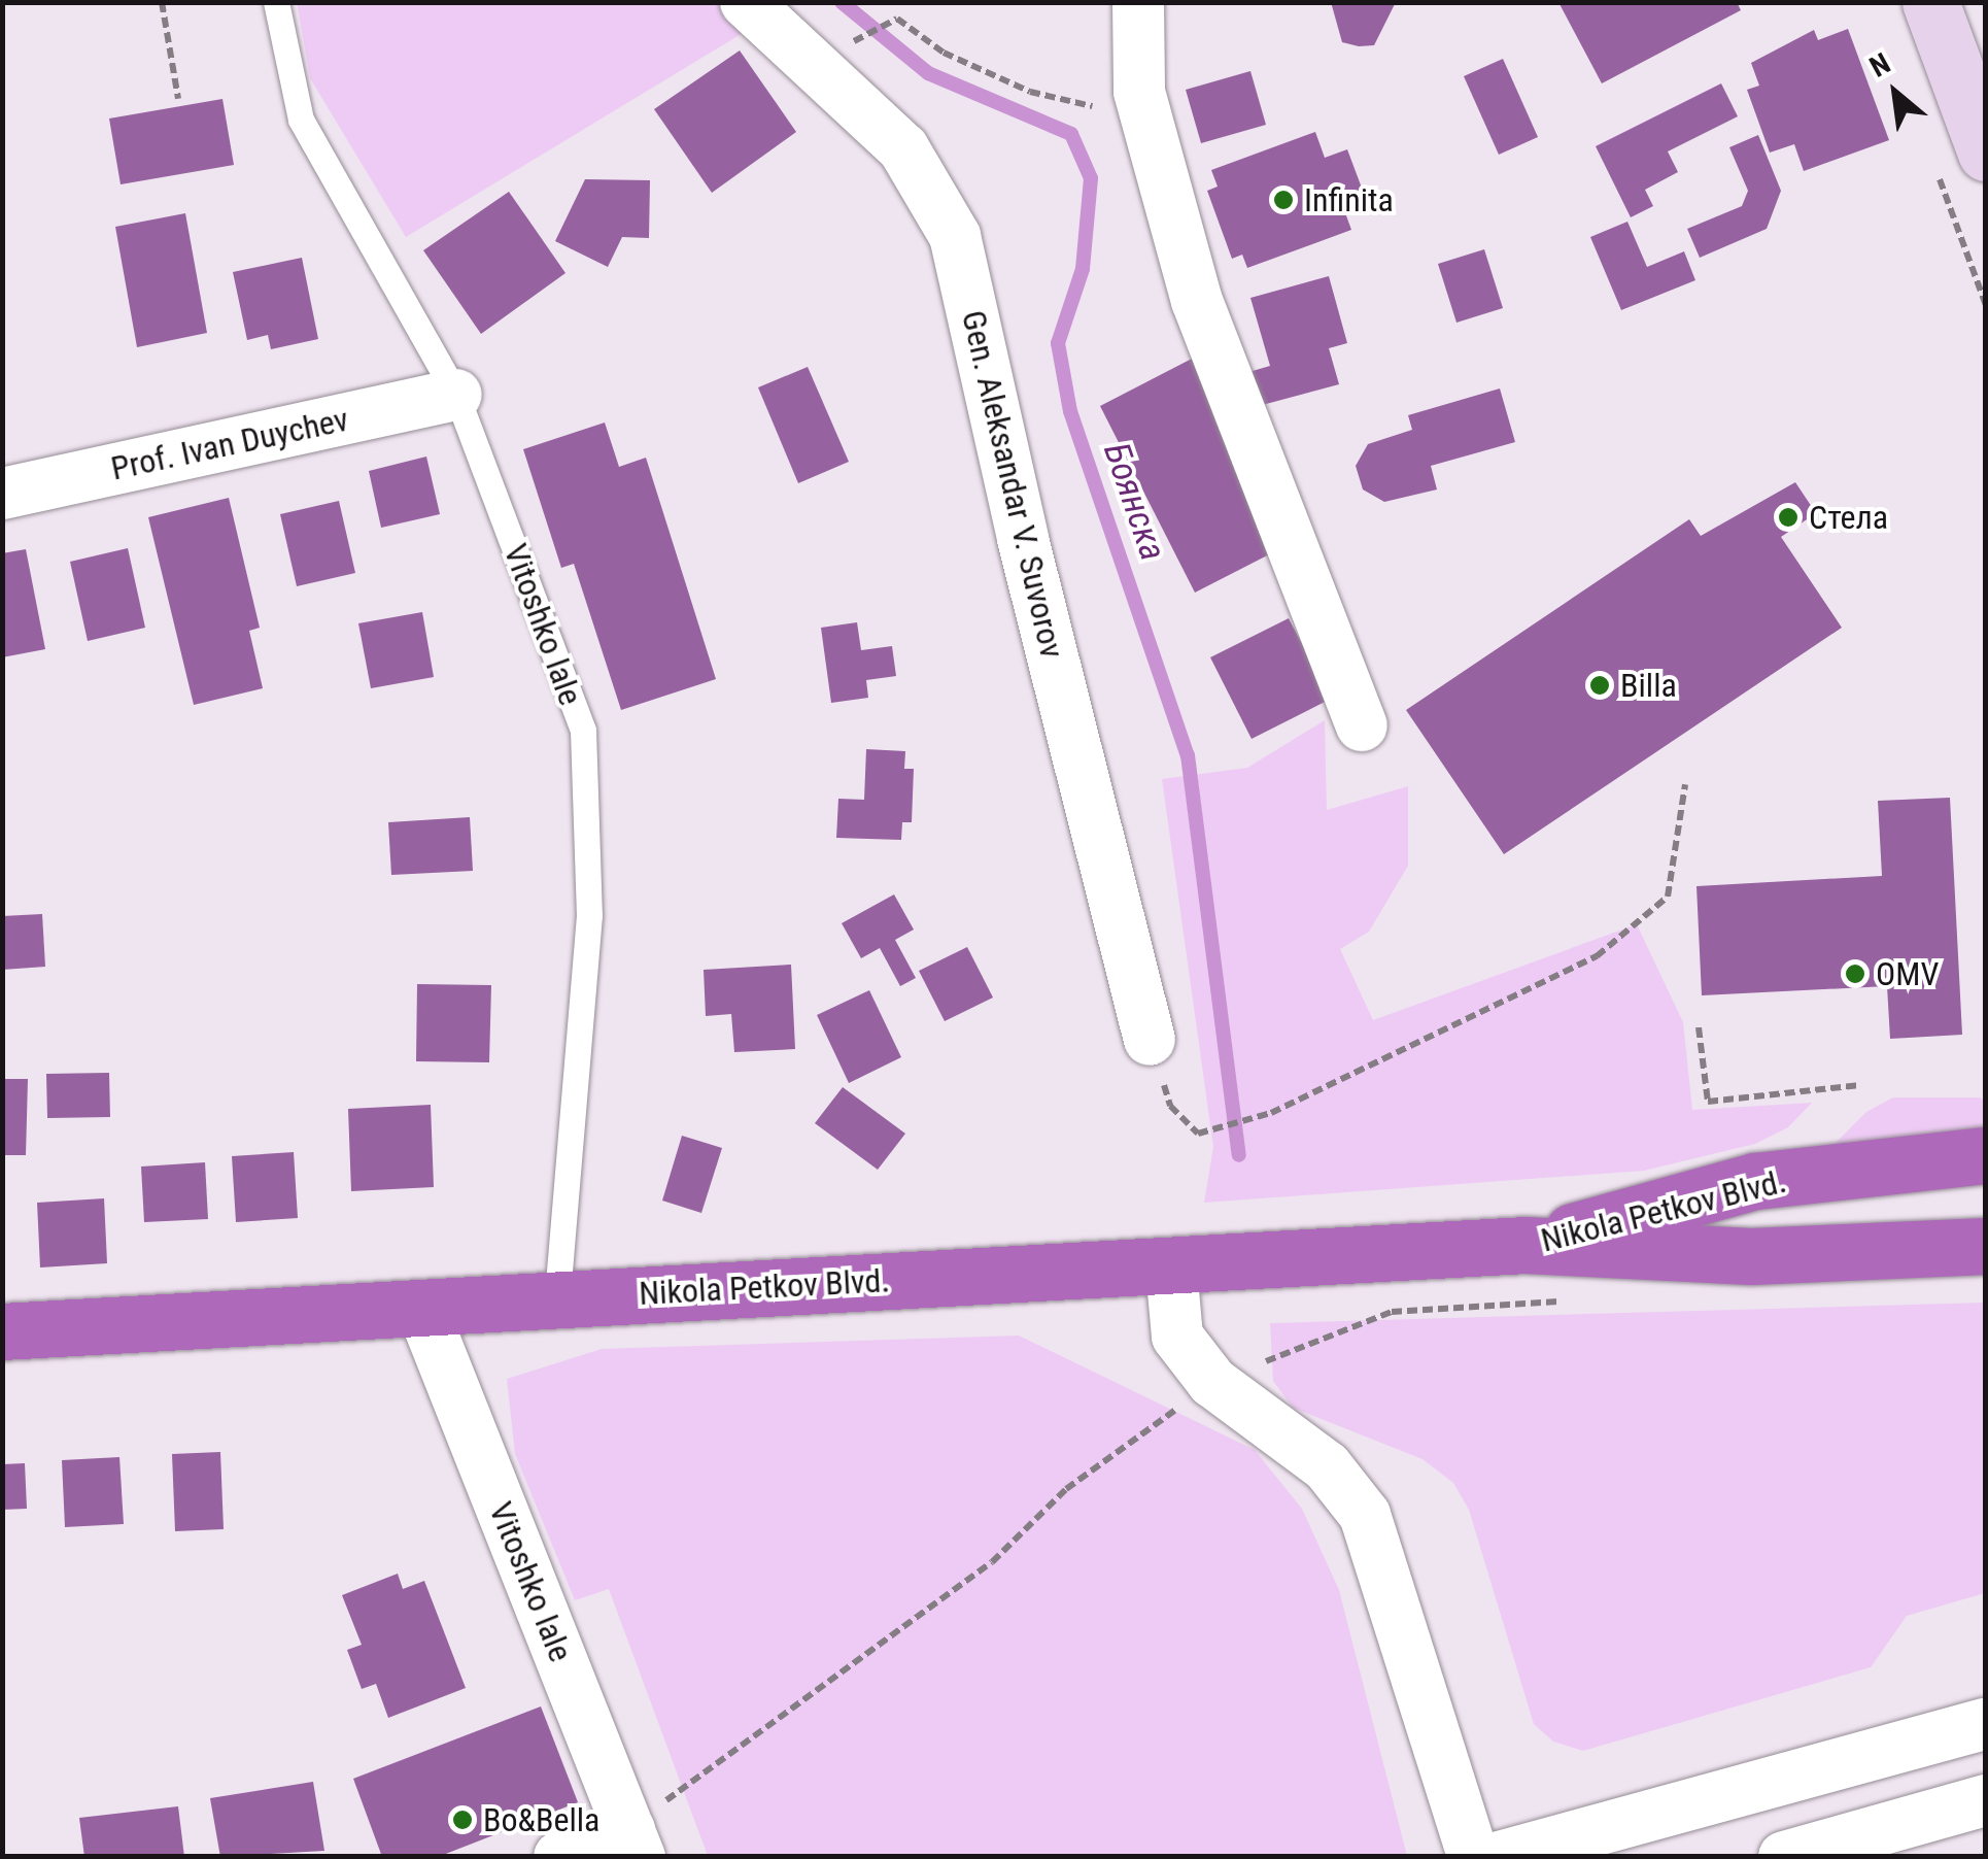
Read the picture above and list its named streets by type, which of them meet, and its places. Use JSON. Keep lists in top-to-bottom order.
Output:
{
  "streets": {
    "highway": ["Nikola Petkov Blvd."],
    "street": ["Prof. Ivan Duychev", "Gen. Aleksandar V. Suvorov", "Vitoshko lale"]
  },
  "crossings": [
    ["Prof. Ivan Duychev", "Vitoshko lale"],
    ["Vitoshko lale", "Nikola Petkov Blvd."]
  ],
  "water": ["Боянска"],
  "places": [
    "Infinita",
    "Стела",
    "Billa",
    "OMV",
    "Bo&Bella"
  ],
  "north": "top left"
}
